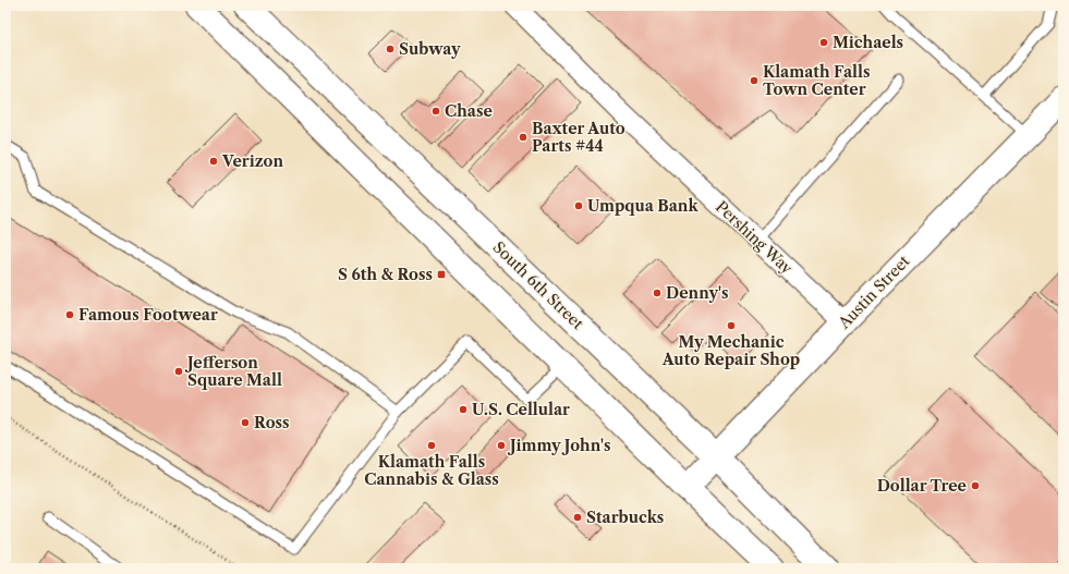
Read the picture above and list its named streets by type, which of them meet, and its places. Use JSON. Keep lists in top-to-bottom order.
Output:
{
  "streets": {
    "main road": ["South 6th Street", "Austin Street"],
    "street": ["Pershing Way"]
  },
  "crossings": [
    ["Pershing Way", "Austin Street"],
    ["South 6th Street", "Austin Street"]
  ],
  "places": {
    "other": [
      "Michaels",
      "Subway",
      "Klamath Falls Town Center",
      "Chase",
      "Baxter Auto Parts #44",
      "Verizon",
      "Umpqua Bank",
      "Denny's",
      "Famous Footwear",
      "My Mechanic Auto Repair Shop",
      "Jefferson Square Mall",
      "U.S. Cellular",
      "Ross",
      "Klamath Falls Cannabis & Glass",
      "Jimmy John's",
      "Dollar Tree",
      "Starbucks"
    ],
    "transit": ["S 6th & Ross"]
  }
}
